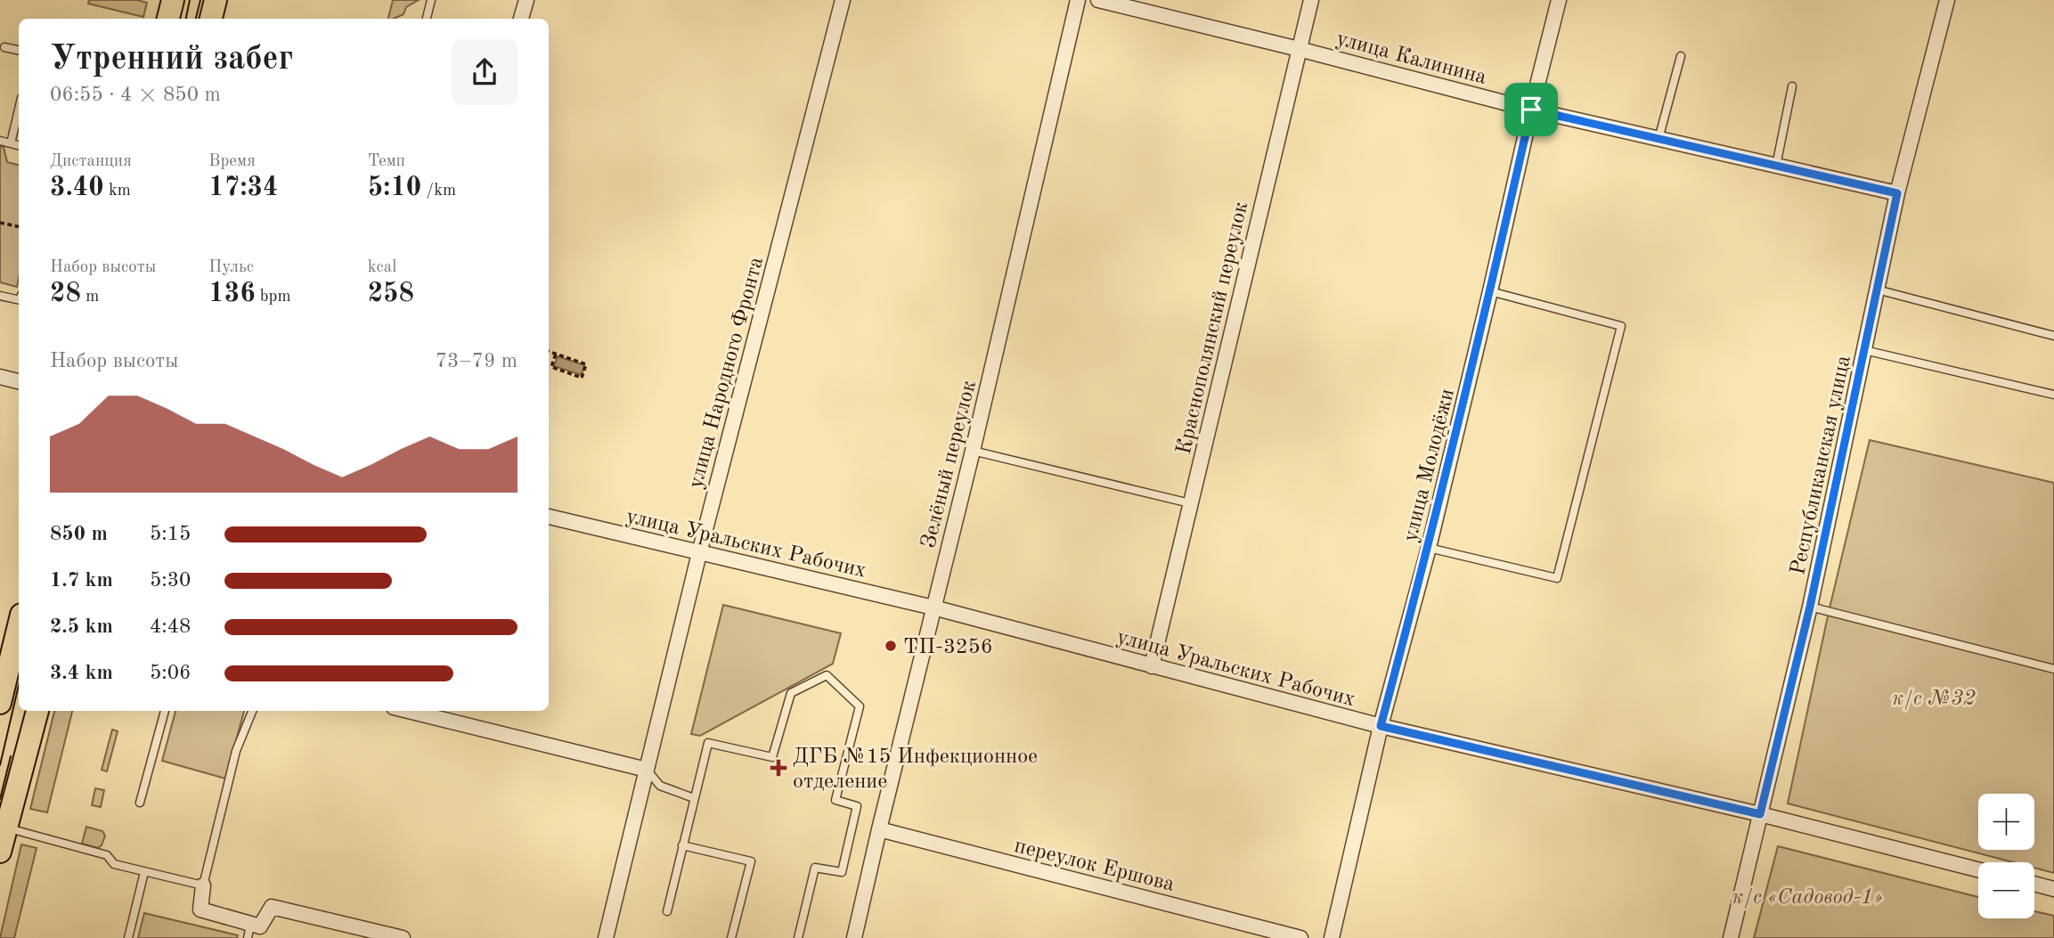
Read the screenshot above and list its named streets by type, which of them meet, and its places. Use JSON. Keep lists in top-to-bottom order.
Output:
{
  "streets": {
    "street": [
      "улица Калинина",
      "Краснополянский переулок",
      "улица Народного Фронта",
      "Зелёный переулок",
      "улица Молодёжи",
      "Республиканская улица",
      "улица Уральских Рабочих",
      "переулок Ершова"
    ]
  },
  "crossings": [
    ["улица Калинина", "Краснополянский переулок"],
    ["улица Калинина", "улица Молодёжи"],
    ["улица Калинина", "Республиканская улица"],
    ["Краснополянский переулок", "улица Уральских Рабочих"],
    ["улица Народного Фронта", "улица Уральских Рабочих"],
    ["Зелёный переулок", "улица Уральских Рабочих"],
    ["Зелёный переулок", "переулок Ершова"],
    ["улица Молодёжи", "улица Уральских Рабочих"],
    ["Республиканская улица", "улица Уральских Рабочих"]
  ],
  "parks": ["к/с №32", "к/с «Садовод-1»"],
  "places": {
    "other": ["ТП-3256"],
    "health": ["ДГБ №15 Инфекционное отделение"]
  },
  "page": {
    "heading": ["Утренний забег", "06:55 · 4 × 850 m"],
    "stats": [
      ["Дистанция", "3.40 km"],
      ["Время", "17:34"],
      ["Темп", "5:10 /km"],
      ["Набор высоты", "28 m"],
      ["Пульс", "136 bpm"],
      ["kcal", "258"]
    ],
    "chart": ["Набор высоты", "73–79 m"],
    "list": [
      {
        "name": "850 m",
        "note": "5:15"
      },
      {
        "name": "1.7 km",
        "note": "5:30"
      },
      {
        "name": "2.5 km",
        "note": "4:48"
      },
      {
        "name": "3.4 km",
        "note": "5:06"
      }
    ],
    "map_buttons": ["+", "−"]
  }
}
